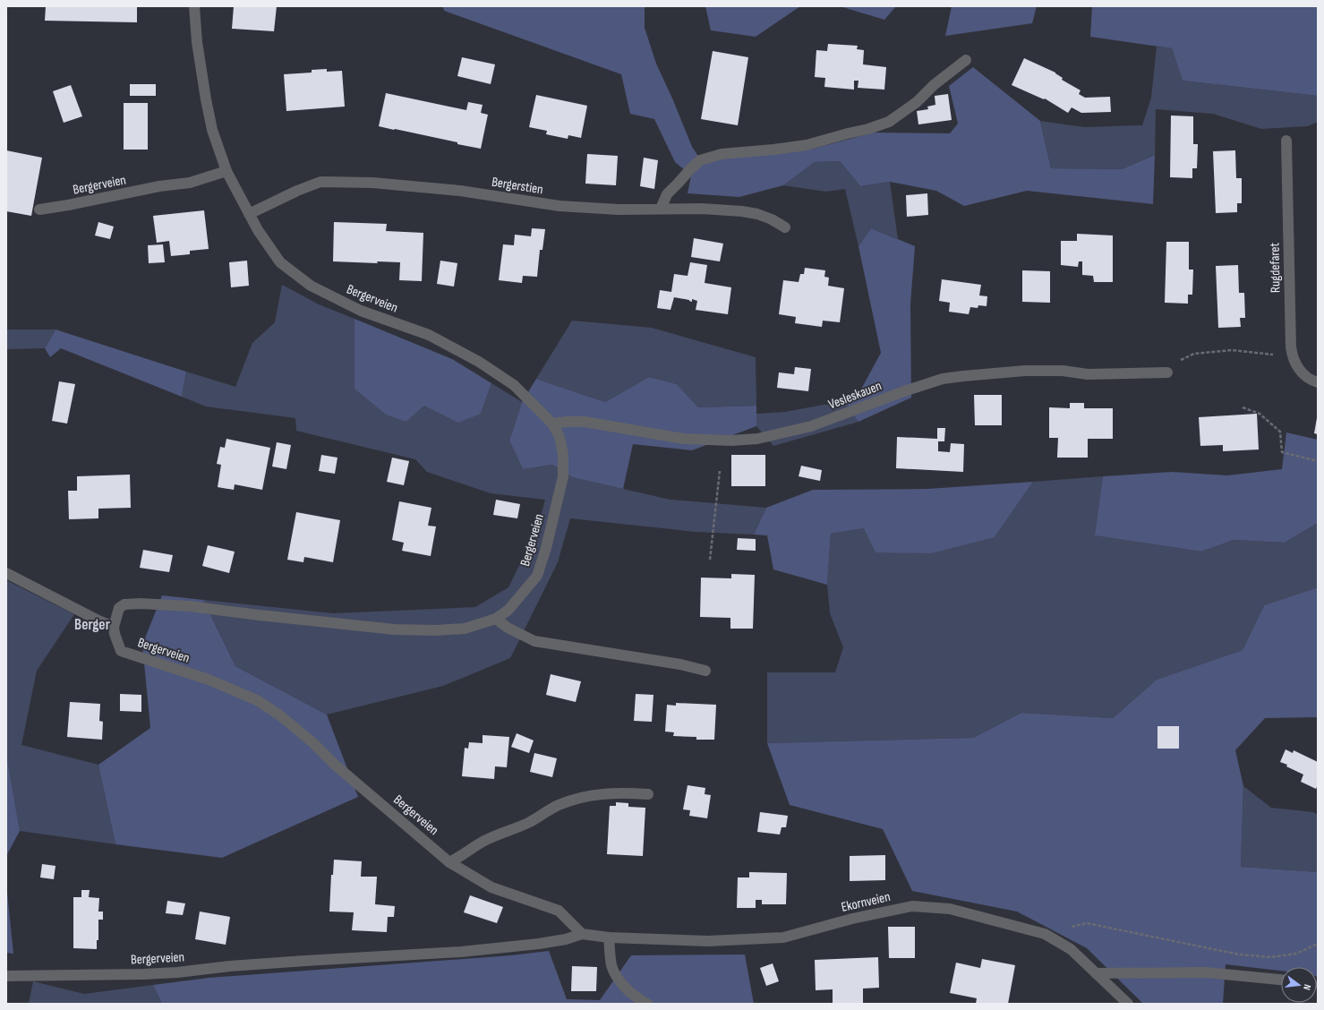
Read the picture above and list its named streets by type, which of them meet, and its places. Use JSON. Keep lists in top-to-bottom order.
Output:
{
  "streets": {
    "street": [
      "Bergerveien",
      "Bergerstien",
      "Rugdefaret",
      "Vesleskauen",
      "Ekornveien"
    ]
  },
  "crossings": [
    ["Bergerveien", "Bergerstien"],
    ["Bergerveien", "Vesleskauen"],
    ["Bergerveien", "Ekornveien"]
  ],
  "districts": ["Berger"],
  "north": "right"
}
